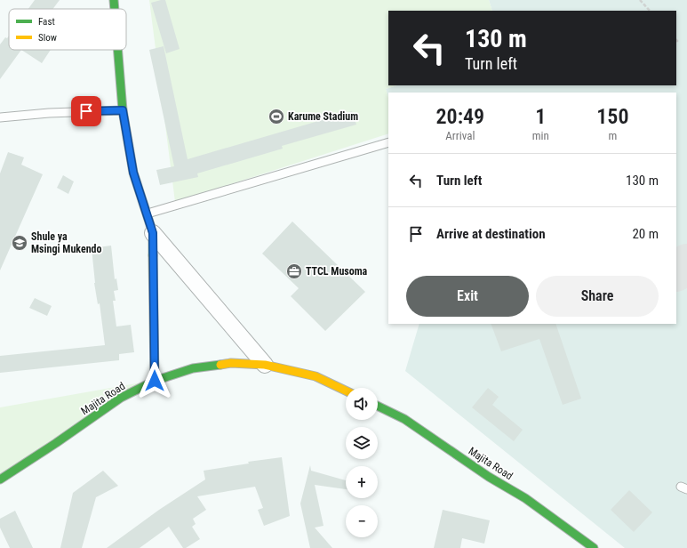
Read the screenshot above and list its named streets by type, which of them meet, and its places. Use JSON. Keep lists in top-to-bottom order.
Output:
{
  "streets": {
    "main road": ["Majita Road"]
  },
  "places": {
    "sports": ["Karume Stadium"],
    "school or university": ["Shule ya Msingi Mukendo"],
    "office": ["TTCL Musoma"]
  },
  "legend": ["Fast", "Slow"],
  "page": {
    "turn": ["130 m", "Turn left"],
    "eta": [
      "20:49",
      "Arrival",
      "1",
      "min",
      "150",
      "m"
    ],
    "list": [
      {
        "name": "Turn left",
        "value": "130 m"
      },
      {
        "name": "Arrive at destination",
        "value": "20 m"
      }
    ],
    "buttons": ["Exit", "Share"],
    "map_buttons": ["+", "−"]
  }
}
